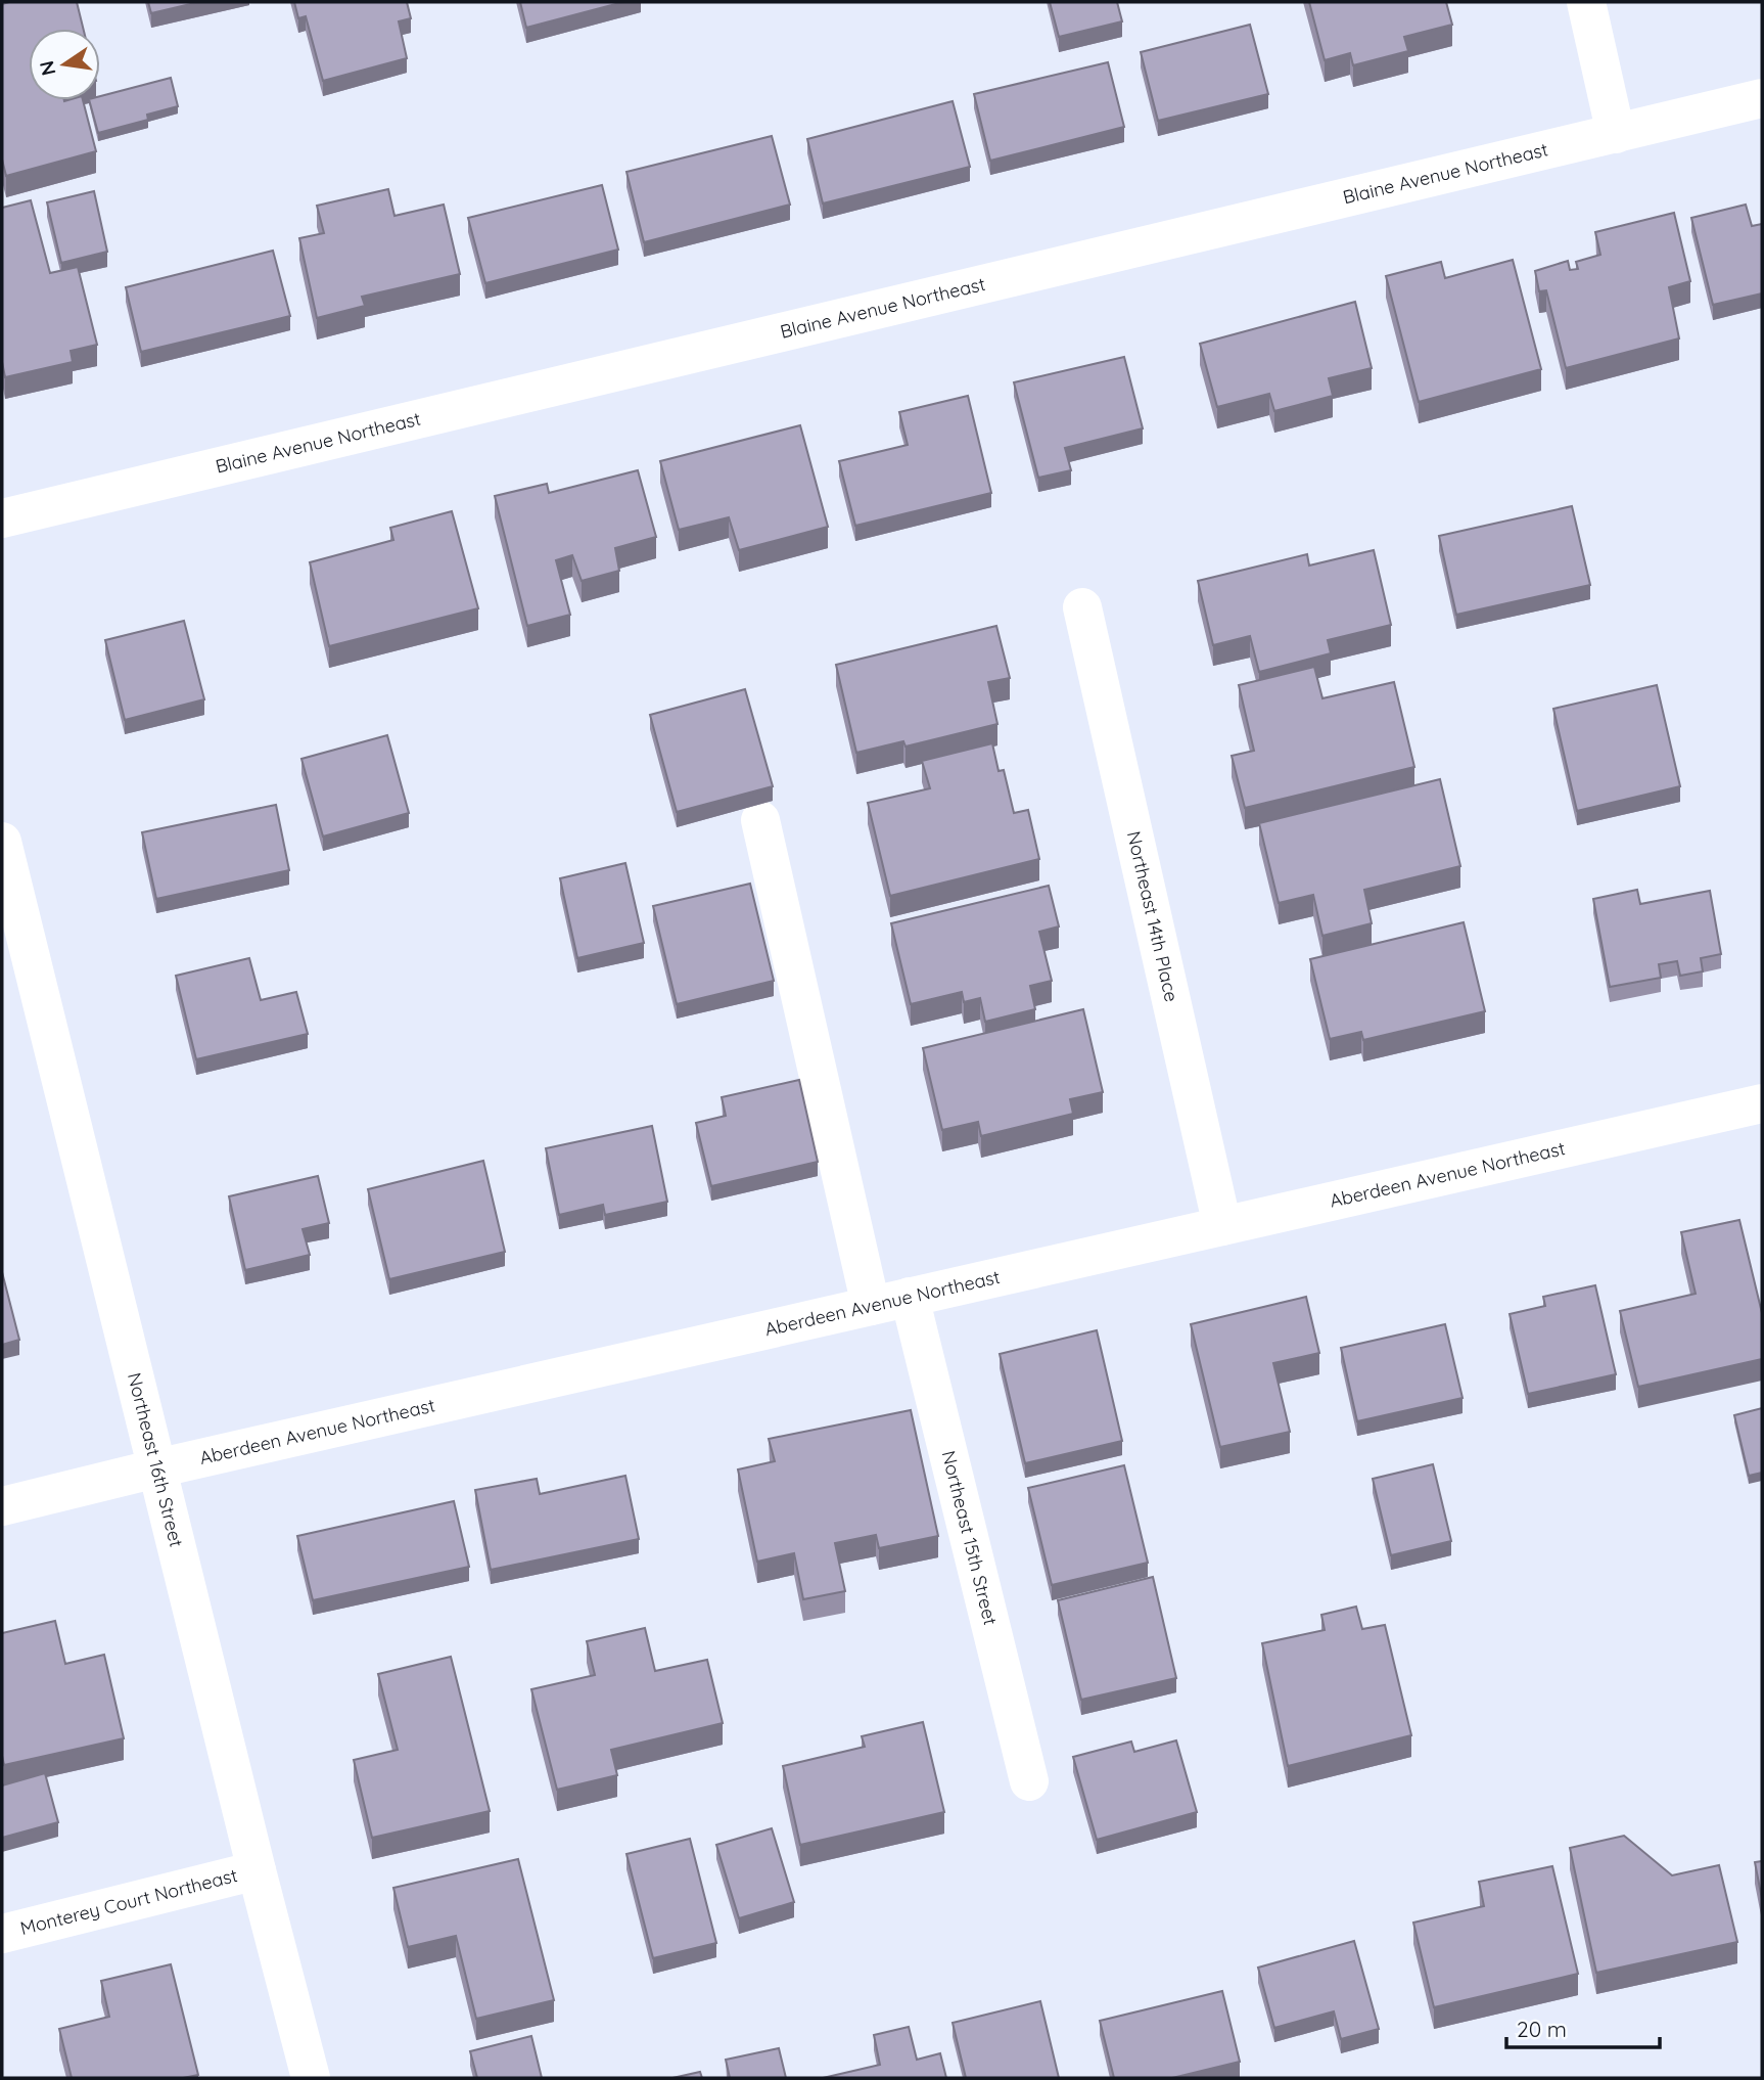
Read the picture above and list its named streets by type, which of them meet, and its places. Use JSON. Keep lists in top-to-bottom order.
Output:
{
  "streets": {
    "street": [
      "Blaine Avenue Northeast",
      "Northeast 14th Place",
      "Aberdeen Avenue Northeast",
      "Northeast 16th Street",
      "Northeast 15th Street",
      "Monterey Court Northeast"
    ]
  },
  "crossings": [
    ["Northeast 14th Place", "Aberdeen Avenue Northeast"],
    ["Aberdeen Avenue Northeast", "Northeast 16th Street"],
    ["Aberdeen Avenue Northeast", "Northeast 15th Street"],
    ["Northeast 16th Street", "Monterey Court Northeast"]
  ],
  "scale_bar": "20 m",
  "north": "left"
}
